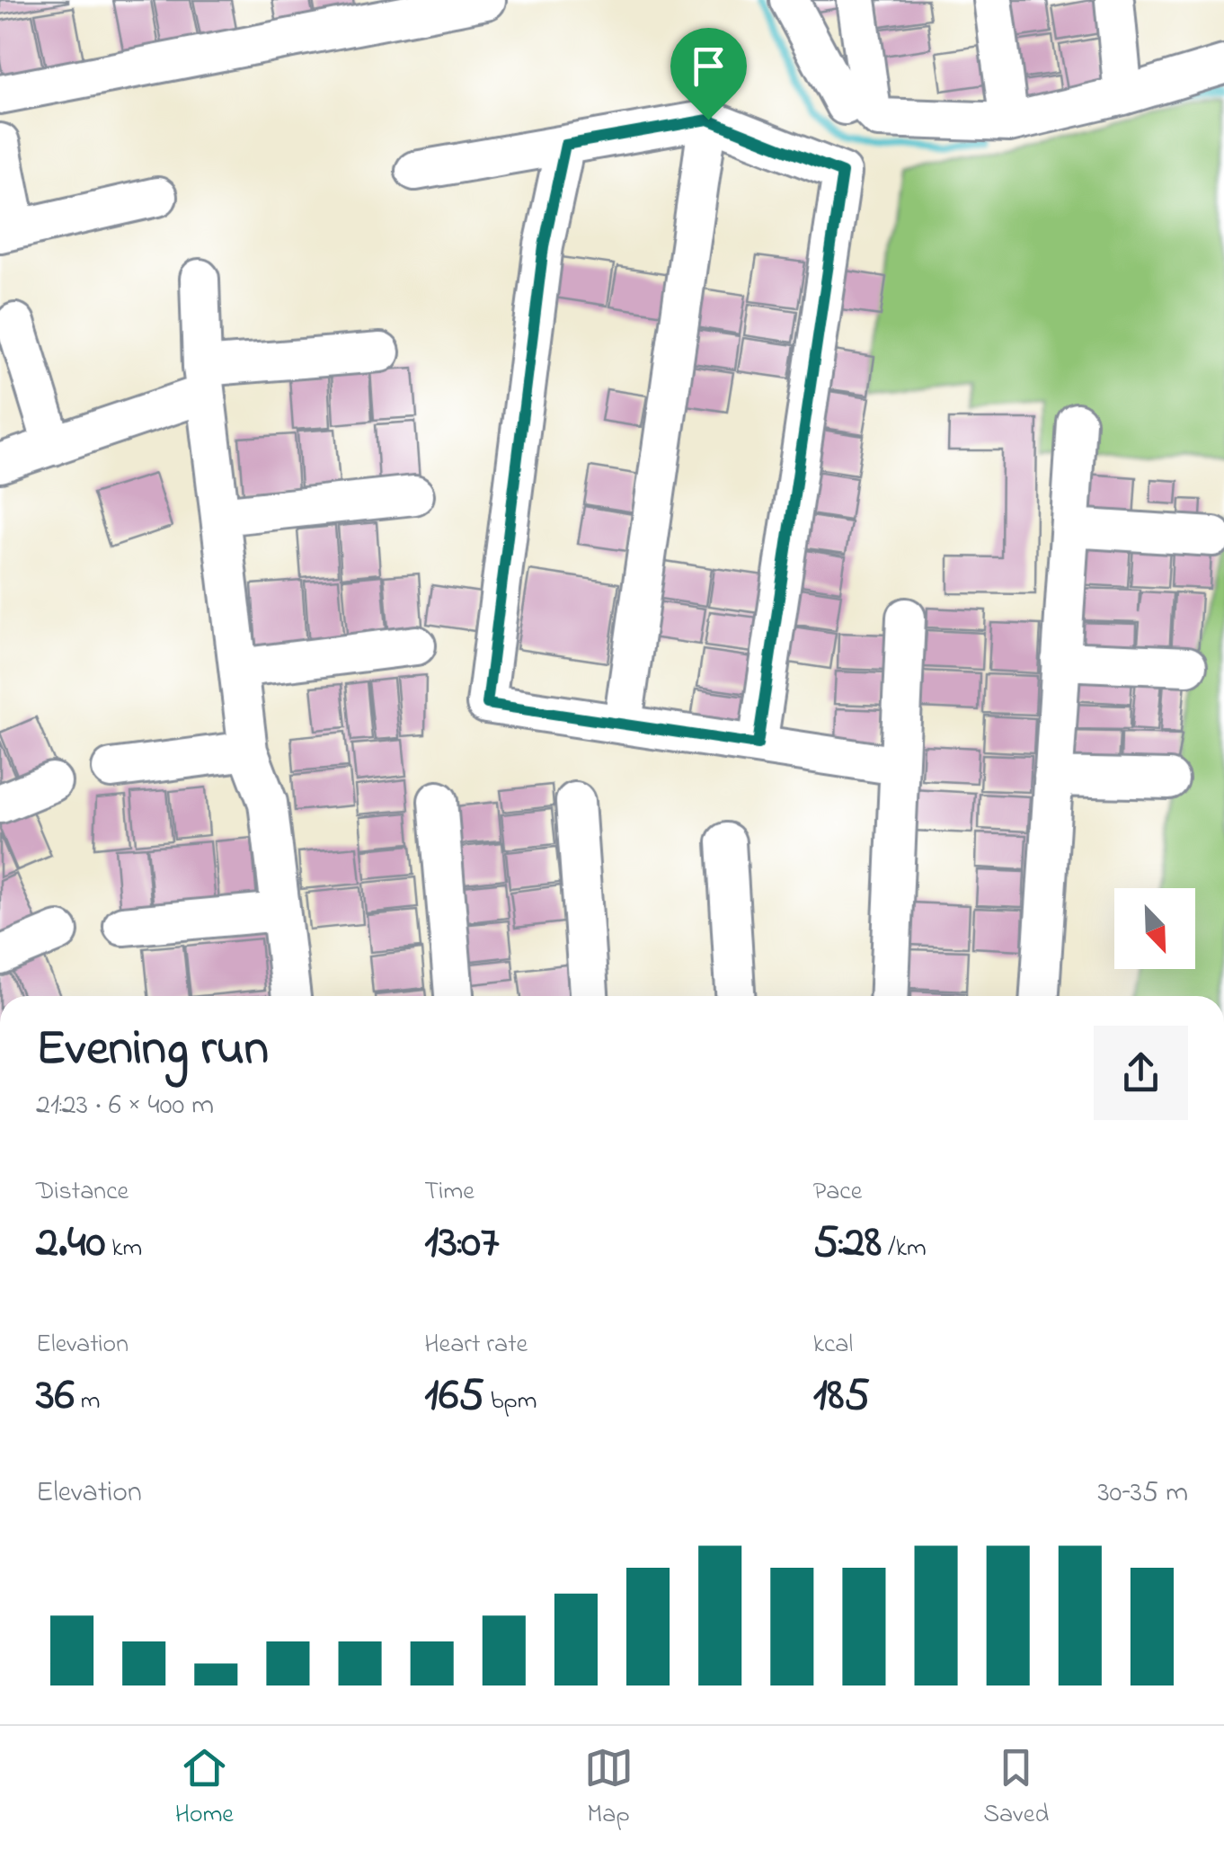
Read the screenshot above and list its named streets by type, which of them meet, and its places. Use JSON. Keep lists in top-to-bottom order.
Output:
{
  "north": "bottom right",
  "page": {
    "heading": ["Evening run", "21:23 · 6 × 400 m"],
    "stats": [
      ["Distance", "2.40 km"],
      ["Time", "13:07"],
      ["Pace", "5:28 /km"],
      ["Elevation", "36 m"],
      ["Heart rate", "165 bpm"],
      ["kcal", "185"]
    ],
    "chart": ["Elevation", "30–35 m"],
    "tabs": ["Home", "Map", "Saved"]
  }
}
